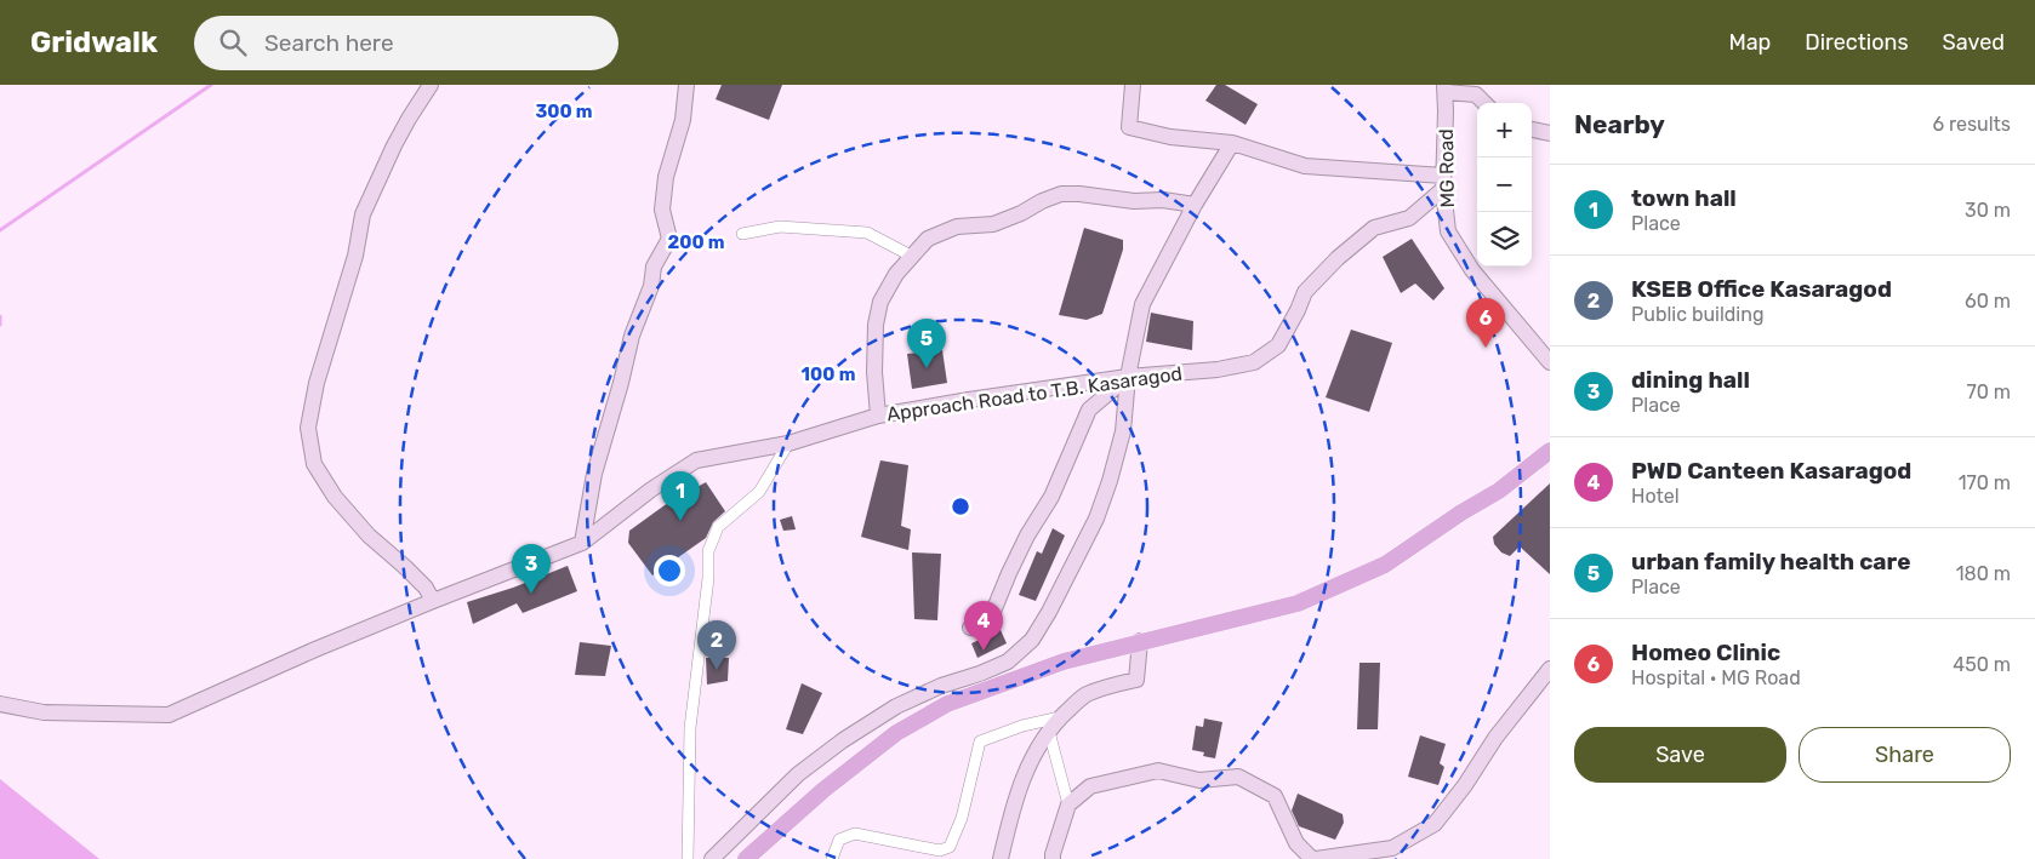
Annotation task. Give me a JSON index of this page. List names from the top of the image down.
{
  "streets": {
    "street": ["MG Road", "Approach Road to T.B. Kasaragod"]
  },
  "crossings": [
    ["MG Road", "Approach Road to T.B. Kasaragod"]
  ],
  "page": {
    "header": "Gridwalk",
    "search": "Search here",
    "nav": ["Map", "Directions", "Saved"],
    "heading": ["Nearby", "6 results"],
    "map_buttons": ["+", "−"],
    "list": [
      {
        "mark": "1",
        "name": "town hall",
        "note": "Place",
        "value": "30 m"
      },
      {
        "mark": "2",
        "name": "KSEB Office Kasaragod",
        "note": "Public building",
        "value": "60 m"
      },
      {
        "mark": "3",
        "name": "dining hall",
        "note": "Place",
        "value": "70 m"
      },
      {
        "mark": "4",
        "name": "PWD Canteen Kasaragod",
        "note": "Hotel",
        "value": "170 m"
      },
      {
        "mark": "5",
        "name": "urban family health care",
        "note": "Place",
        "value": "180 m"
      },
      {
        "mark": "6",
        "name": "Homeo Clinic",
        "note": "Hospital · MG Road",
        "value": "450 m"
      }
    ],
    "pins": [
      "6",
      "5",
      "1",
      "3",
      "4",
      "2"
    ],
    "buttons": ["Save", "Share"]
  },
  "rings": ["300 m", "200 m", "100 m"]
}
